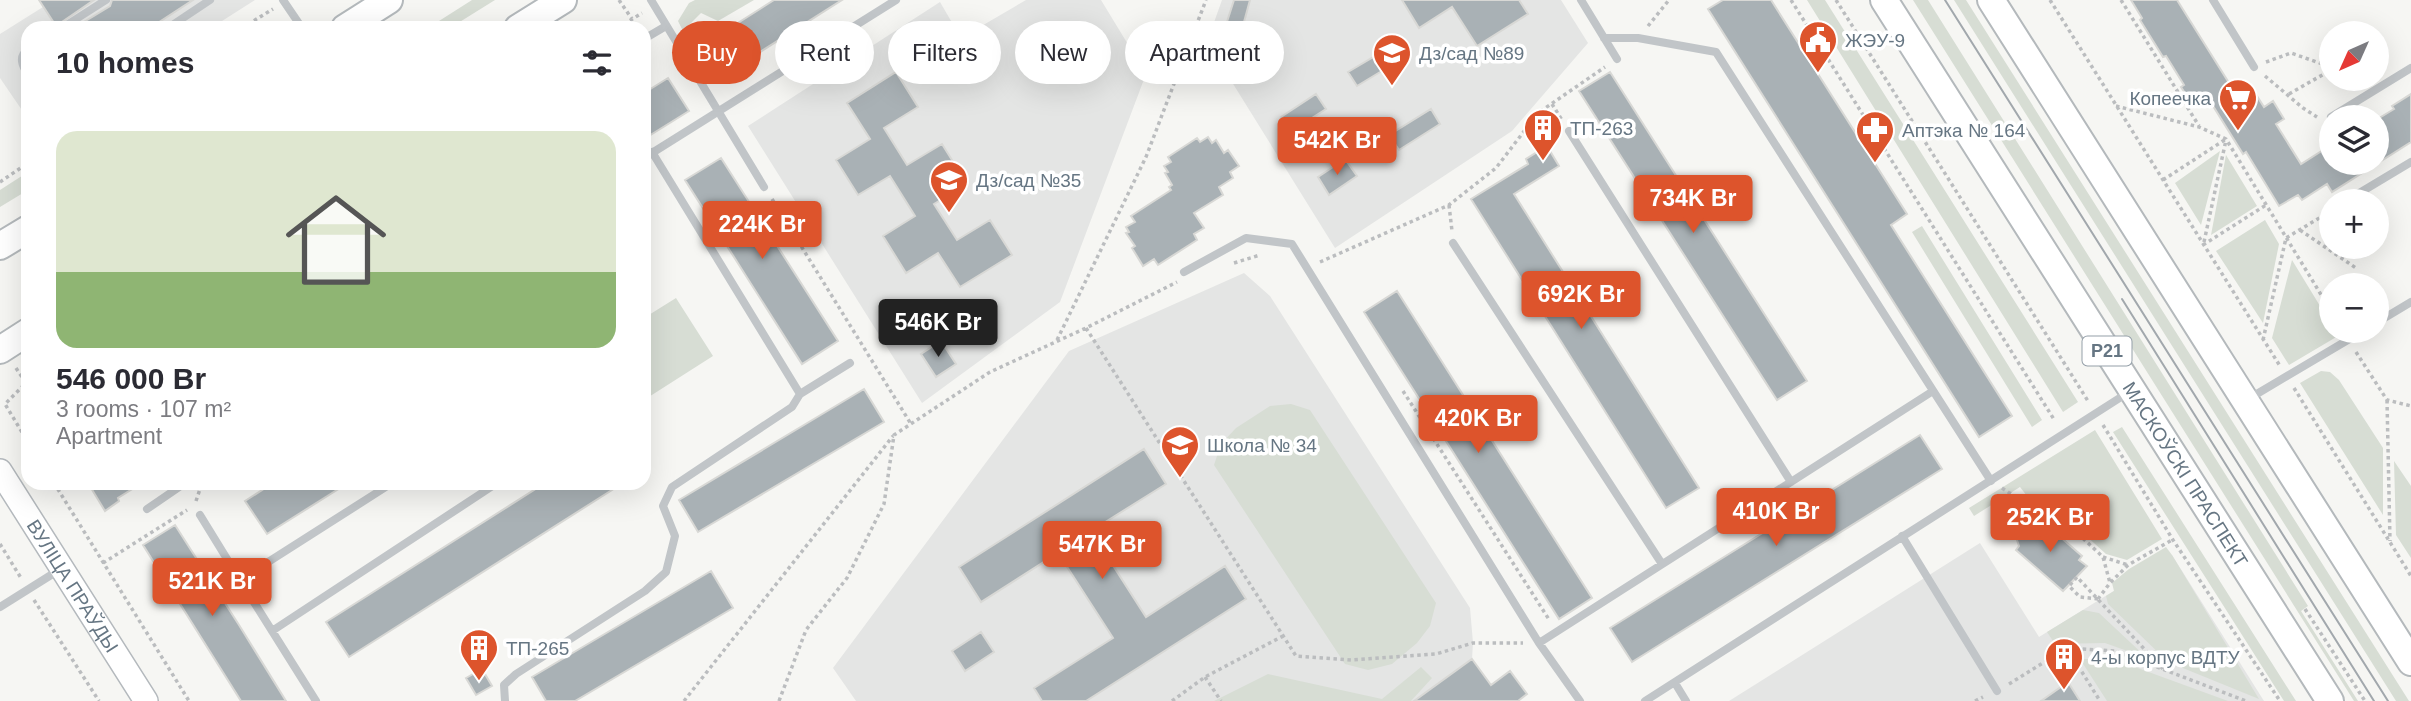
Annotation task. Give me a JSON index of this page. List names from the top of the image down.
{
  "streets": {
    "main road": ["Р21", "МАСКОЎСКІ ПРАСПЕКТ", "ВУЛІЦА ПРАЎДЫ"]
  },
  "places": {
    "public building": ["ЖЭУ-9"],
    "school or university": ["Дз/сад №89", "Дз/сад №35", "Школа № 34"],
    "supermarket": ["Копеечка"],
    "building": ["ТП-263", "ТП-265", "4-ы корпус ВДТУ"],
    "pharmacy": ["Аптэка № 164"]
  },
  "north": "bottom left",
  "page": {
    "map_buttons": ["+", "−"],
    "chip": [
      "Buy",
      "Rent",
      "Filters",
      "New",
      "Apartment"
    ],
    "heading": "10 homes",
    "list": [
      {
        "name": "546 000 Br",
        "note": "3 rooms · 107 m² · Apartment"
      }
    ],
    "price": [
      "542K Br",
      "734K Br",
      "224K Br",
      "692K Br",
      "546K Br",
      "420K Br",
      "410K Br",
      "252K Br",
      "547K Br",
      "521K Br"
    ]
  }
}
